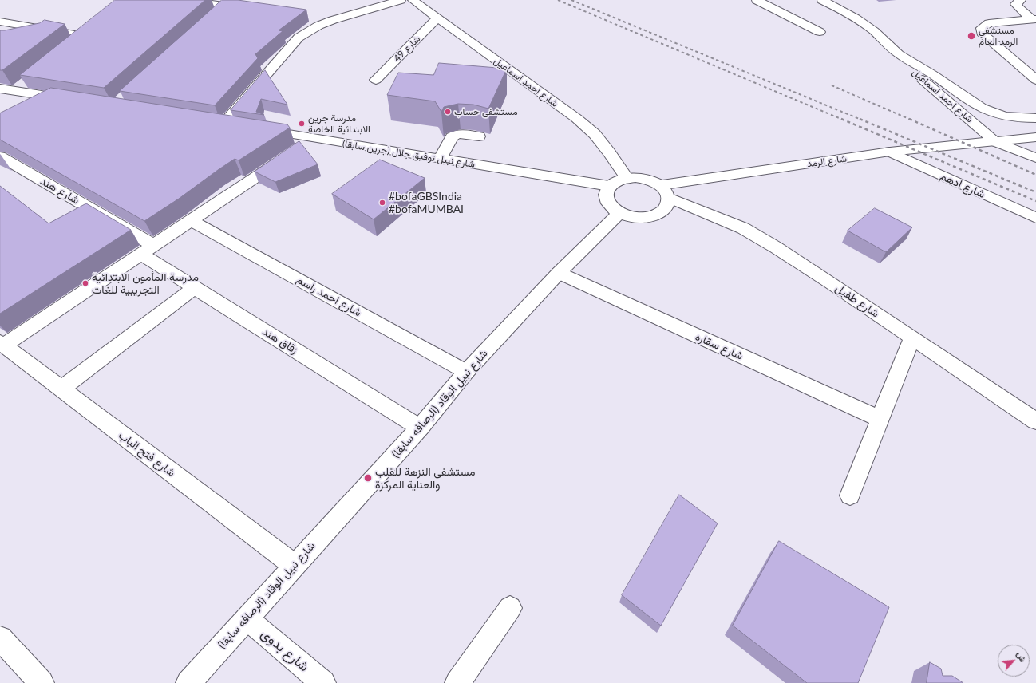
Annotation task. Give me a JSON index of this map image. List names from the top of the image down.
{
  "streets": {
    "street": [
      "شارع 49",
      "شارع احمد اسماعيل",
      "شارع نبيل توفيق جلال (جرين سابقا)",
      "شارع الرمد",
      "شارع ادهم",
      "شارع هند",
      "شارع احمد راسم",
      "شارع طفيل",
      "زقاق هند",
      "شارع سقاره",
      "شارع نبيل الوقاد (الرصافه سابقا)",
      "شارع فتح الباب",
      "شارع بدوى"
    ]
  },
  "crossings": [
    ["شارع 49", "شارع احمد اسماعيل"],
    ["شارع احمد اسماعيل", "شارع نبيل توفيق جلال (جرين سابقا)"],
    ["شارع احمد اسماعيل", "شارع الرمد"],
    ["شارع احمد اسماعيل", "شارع طفيل"],
    ["شارع احمد اسماعيل", "شارع نبيل الوقاد (الرصافه سابقا)"],
    ["شارع نبيل توفيق جلال (جرين سابقا)", "شارع الرمد"],
    ["شارع نبيل توفيق جلال (جرين سابقا)", "شارع طفيل"],
    ["شارع نبيل توفيق جلال (جرين سابقا)", "شارع نبيل الوقاد (الرصافه سابقا)"],
    ["شارع الرمد", "شارع ادهم"],
    ["شارع الرمد", "شارع طفيل"],
    ["شارع الرمد", "شارع نبيل الوقاد (الرصافه سابقا)"],
    ["شارع هند", "زقاق هند"],
    ["شارع احمد راسم", "شارع نبيل الوقاد (الرصافه سابقا)"],
    ["شارع طفيل", "شارع نبيل الوقاد (الرصافه سابقا)"],
    ["زقاق هند", "شارع نبيل الوقاد (الرصافه سابقا)"],
    ["شارع سقاره", "شارع نبيل الوقاد (الرصافه سابقا)"],
    ["شارع نبيل الوقاد (الرصافه سابقا)", "شارع فتح الباب"],
    ["شارع نبيل الوقاد (الرصافه سابقا)", "شارع بدوى"]
  ],
  "places": [
    "مستشفي الرمد العام",
    "مستشفى حساب",
    "مدرسة جرين الابتدائية الخاصة",
    "#bofaGBSIndia #bofaMUMBAI",
    "مدرسة المأمون الابتدائية التجريبية للغات",
    "مستشفى النزهة للقلب والعناية المركزة"
  ],
  "north": "top right"
}
